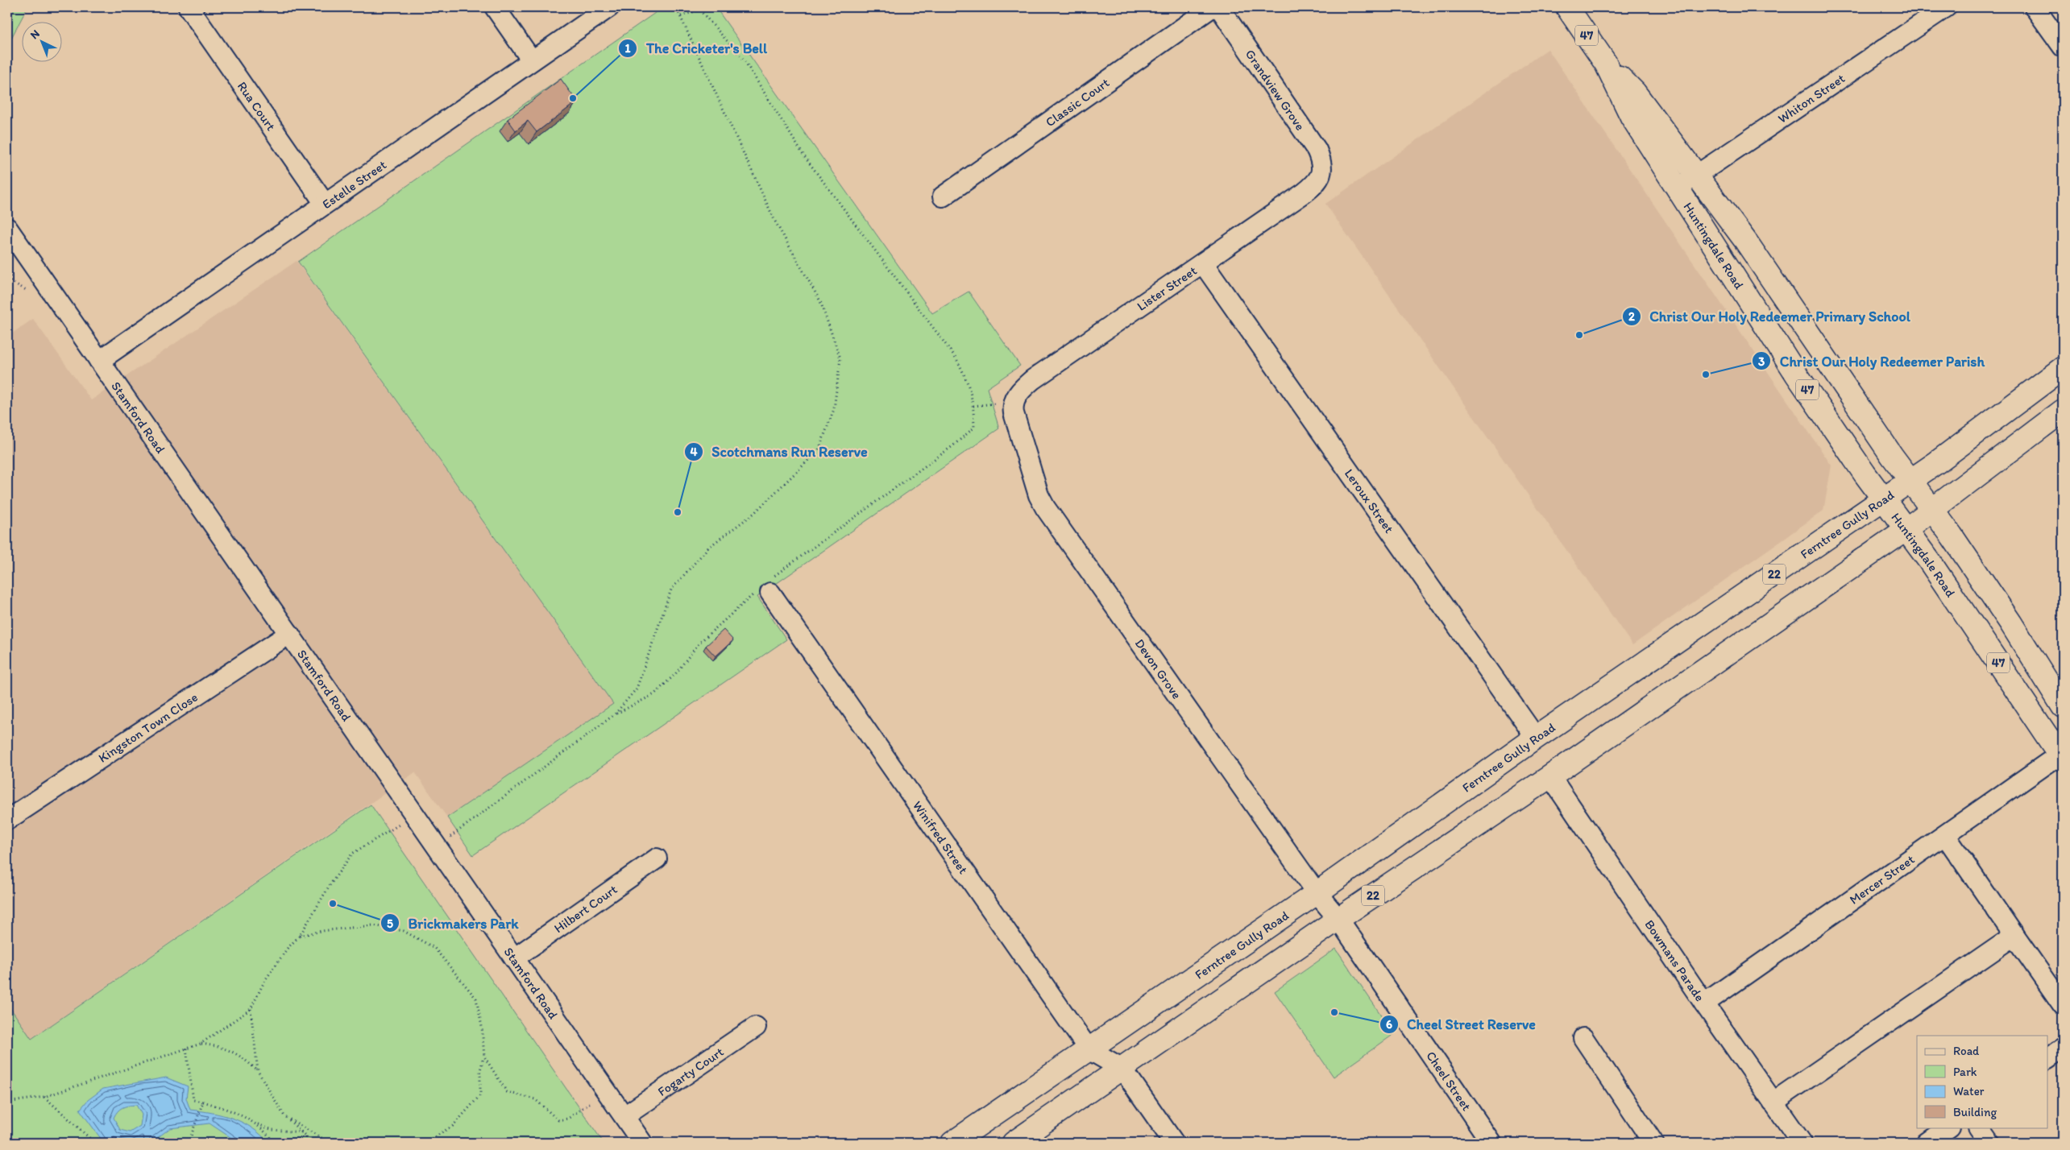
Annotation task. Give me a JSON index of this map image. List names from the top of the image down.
{
  "streets": {
    "main road": [
      "47",
      "Huntingdale Road",
      "Ferntree Gully Road",
      "22"
    ],
    "street": [
      "Grandview Grove",
      "Whiton Street",
      "Classic Court",
      "Rua Court",
      "Estelle Street",
      "Lister Street",
      "Stamford Road",
      "Leroux Street",
      "Devon Grove",
      "Kingston Town Close",
      "Winifred Street",
      "Mercer Street",
      "Hilbert Court",
      "Bowmans Parade",
      "Fogarty Court",
      "Cheel Street"
    ]
  },
  "crossings": [
    ["Grandview Grove", "Lister Street"],
    ["Whiton Street", "Huntingdale Road"],
    ["Rua Court", "Estelle Street"],
    ["Estelle Street", "Stamford Road"],
    ["Huntingdale Road", "Ferntree Gully Road"],
    ["Huntingdale Road", "22"],
    ["Huntingdale Road", "Mercer Street"],
    ["Lister Street", "Leroux Street"],
    ["Lister Street", "Devon Grove"],
    ["Stamford Road", "Kingston Town Close"],
    ["Stamford Road", "Hilbert Court"],
    ["Stamford Road", "Fogarty Court"],
    ["Leroux Street", "Ferntree Gully Road"],
    ["Ferntree Gully Road", "Devon Grove"],
    ["Ferntree Gully Road", "Winifred Street"],
    ["22", "Devon Grove"],
    ["22", "Winifred Street"],
    ["22", "Bowmans Parade"],
    ["22", "Cheel Street"],
    ["Devon Grove", "Cheel Street"],
    ["Mercer Street", "Bowmans Parade"]
  ],
  "places": [
    "The Cricketer's Bell",
    "Christ Our Holy Redeemer Primary School",
    "Christ Our Holy Redeemer Parish",
    "Scotchmans Run Reserve",
    "Brickmakers Park",
    "Cheel Street Reserve"
  ],
  "legend": [
    "Road",
    "Park",
    "Water",
    "Building"
  ],
  "north": "top left"
}
